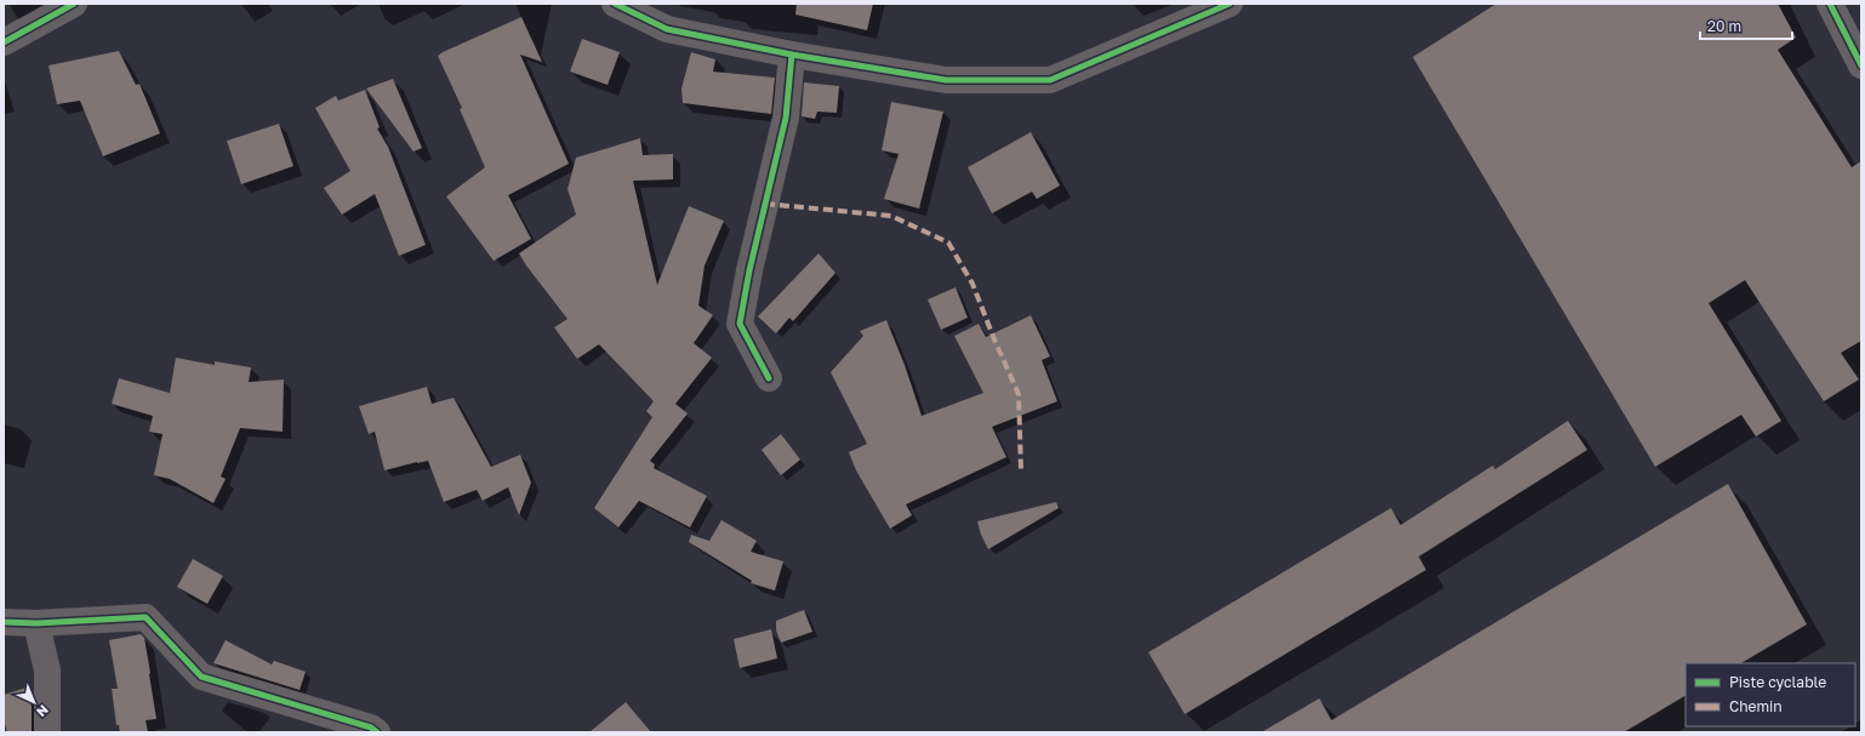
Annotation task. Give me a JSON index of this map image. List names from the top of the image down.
{
  "legend": ["Piste cyclable", "Chemin"],
  "scale_bar": "20 m",
  "north": "bottom right"
}
